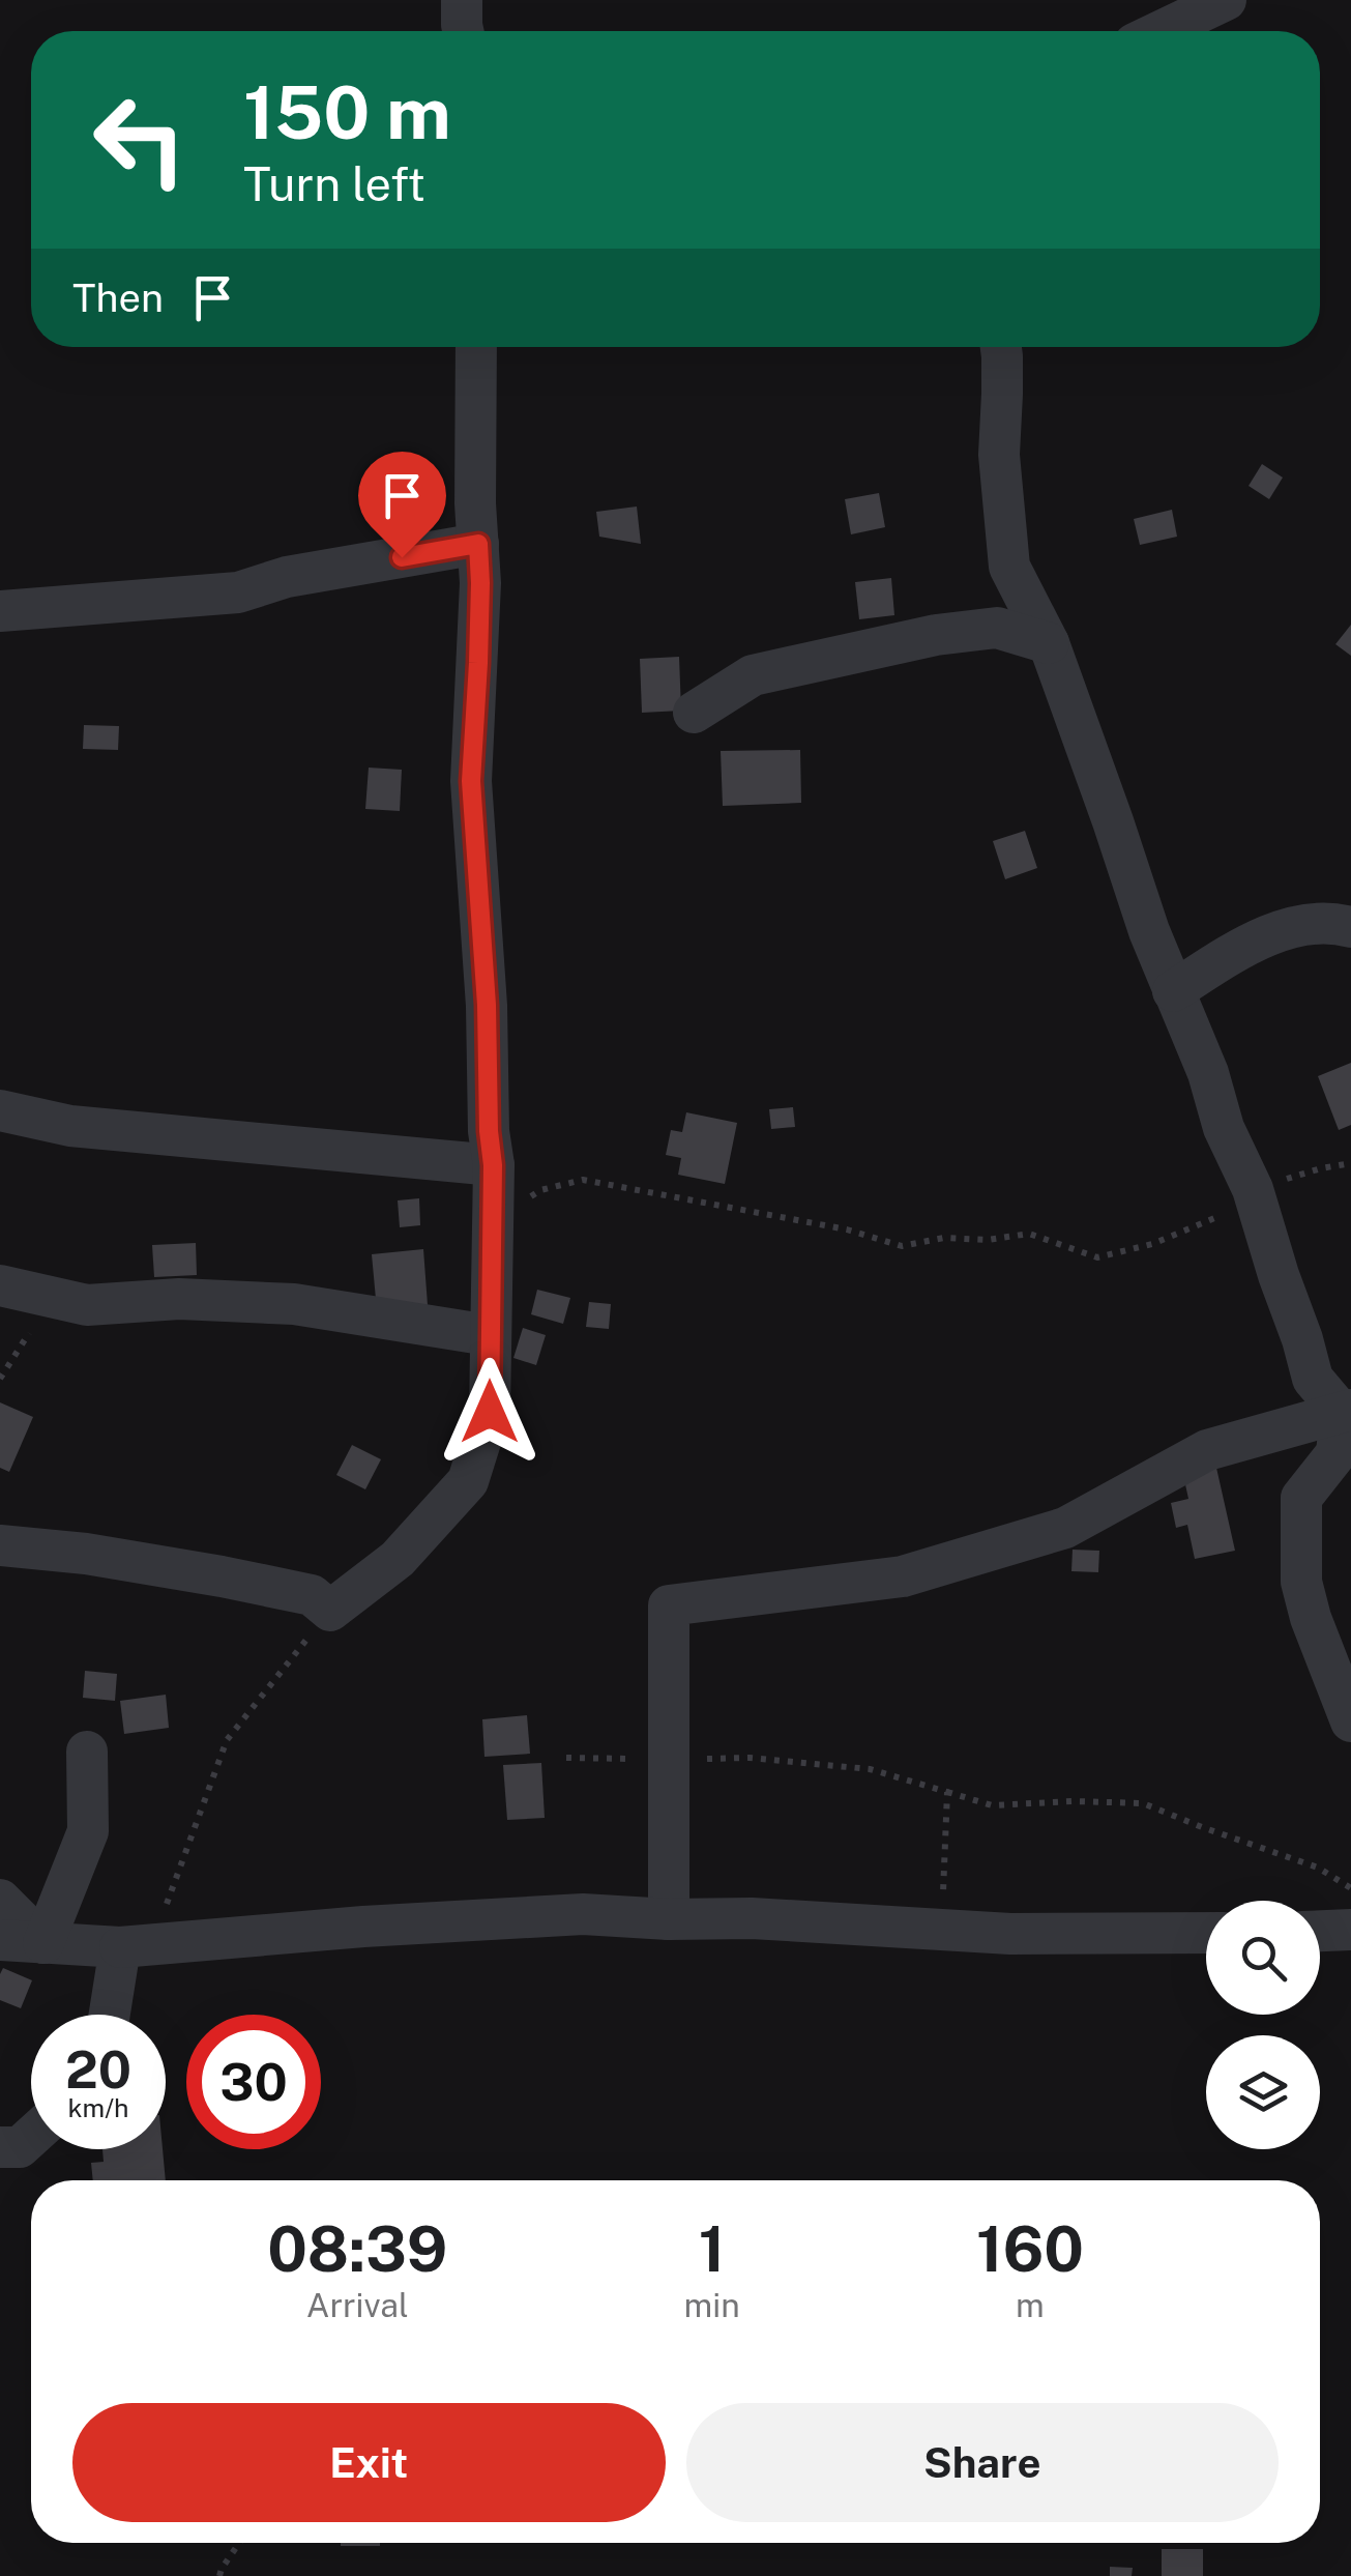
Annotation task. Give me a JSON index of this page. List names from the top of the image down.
{
  "page": {
    "turn": ["150 m", "Turn left"],
    "then": "Then",
    "speed": "20 km/h",
    "limit": "30",
    "eta": [
      "08:39",
      "Arrival",
      "1",
      "min",
      "160",
      "m"
    ],
    "buttons": ["Exit", "Share"]
  }
}
